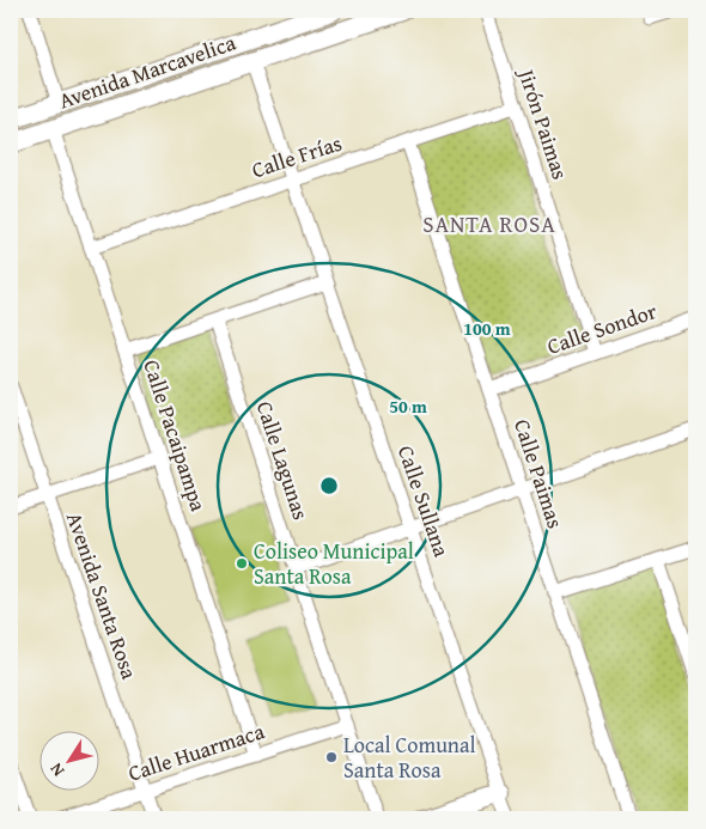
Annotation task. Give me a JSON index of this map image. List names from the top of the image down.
{
  "streets": {
    "street": [
      "Avenida Marcavelica",
      "Jirón Paimas",
      "Calle Frías",
      "Calle Sondor",
      "Calle Pacaipampa",
      "Calle Lagunas",
      "Calle Paimas",
      "Calle Sullana",
      "Avenida Santa Rosa",
      "Calle Huarmaca"
    ]
  },
  "crossings": [
    ["Avenida Marcavelica", "Calle Pacaipampa"],
    ["Avenida Marcavelica", "Calle Sullana"],
    ["Jirón Paimas", "Calle Frías"],
    ["Jirón Paimas", "Calle Sondor"],
    ["Calle Frías", "Calle Pacaipampa"],
    ["Calle Frías", "Calle Paimas"],
    ["Calle Frías", "Calle Sullana"],
    ["Calle Sondor", "Calle Paimas"],
    ["Calle Pacaipampa", "Calle Huarmaca"],
    ["Calle Lagunas", "Calle Huarmaca"],
    ["Avenida Santa Rosa", "Calle Huarmaca"]
  ],
  "districts": ["SANTA ROSA"],
  "places": ["Coliseo Municipal Santa Rosa", "Local Comunal Santa Rosa"],
  "north": "bottom left",
  "rings": ["100 m", "50 m"]
}
